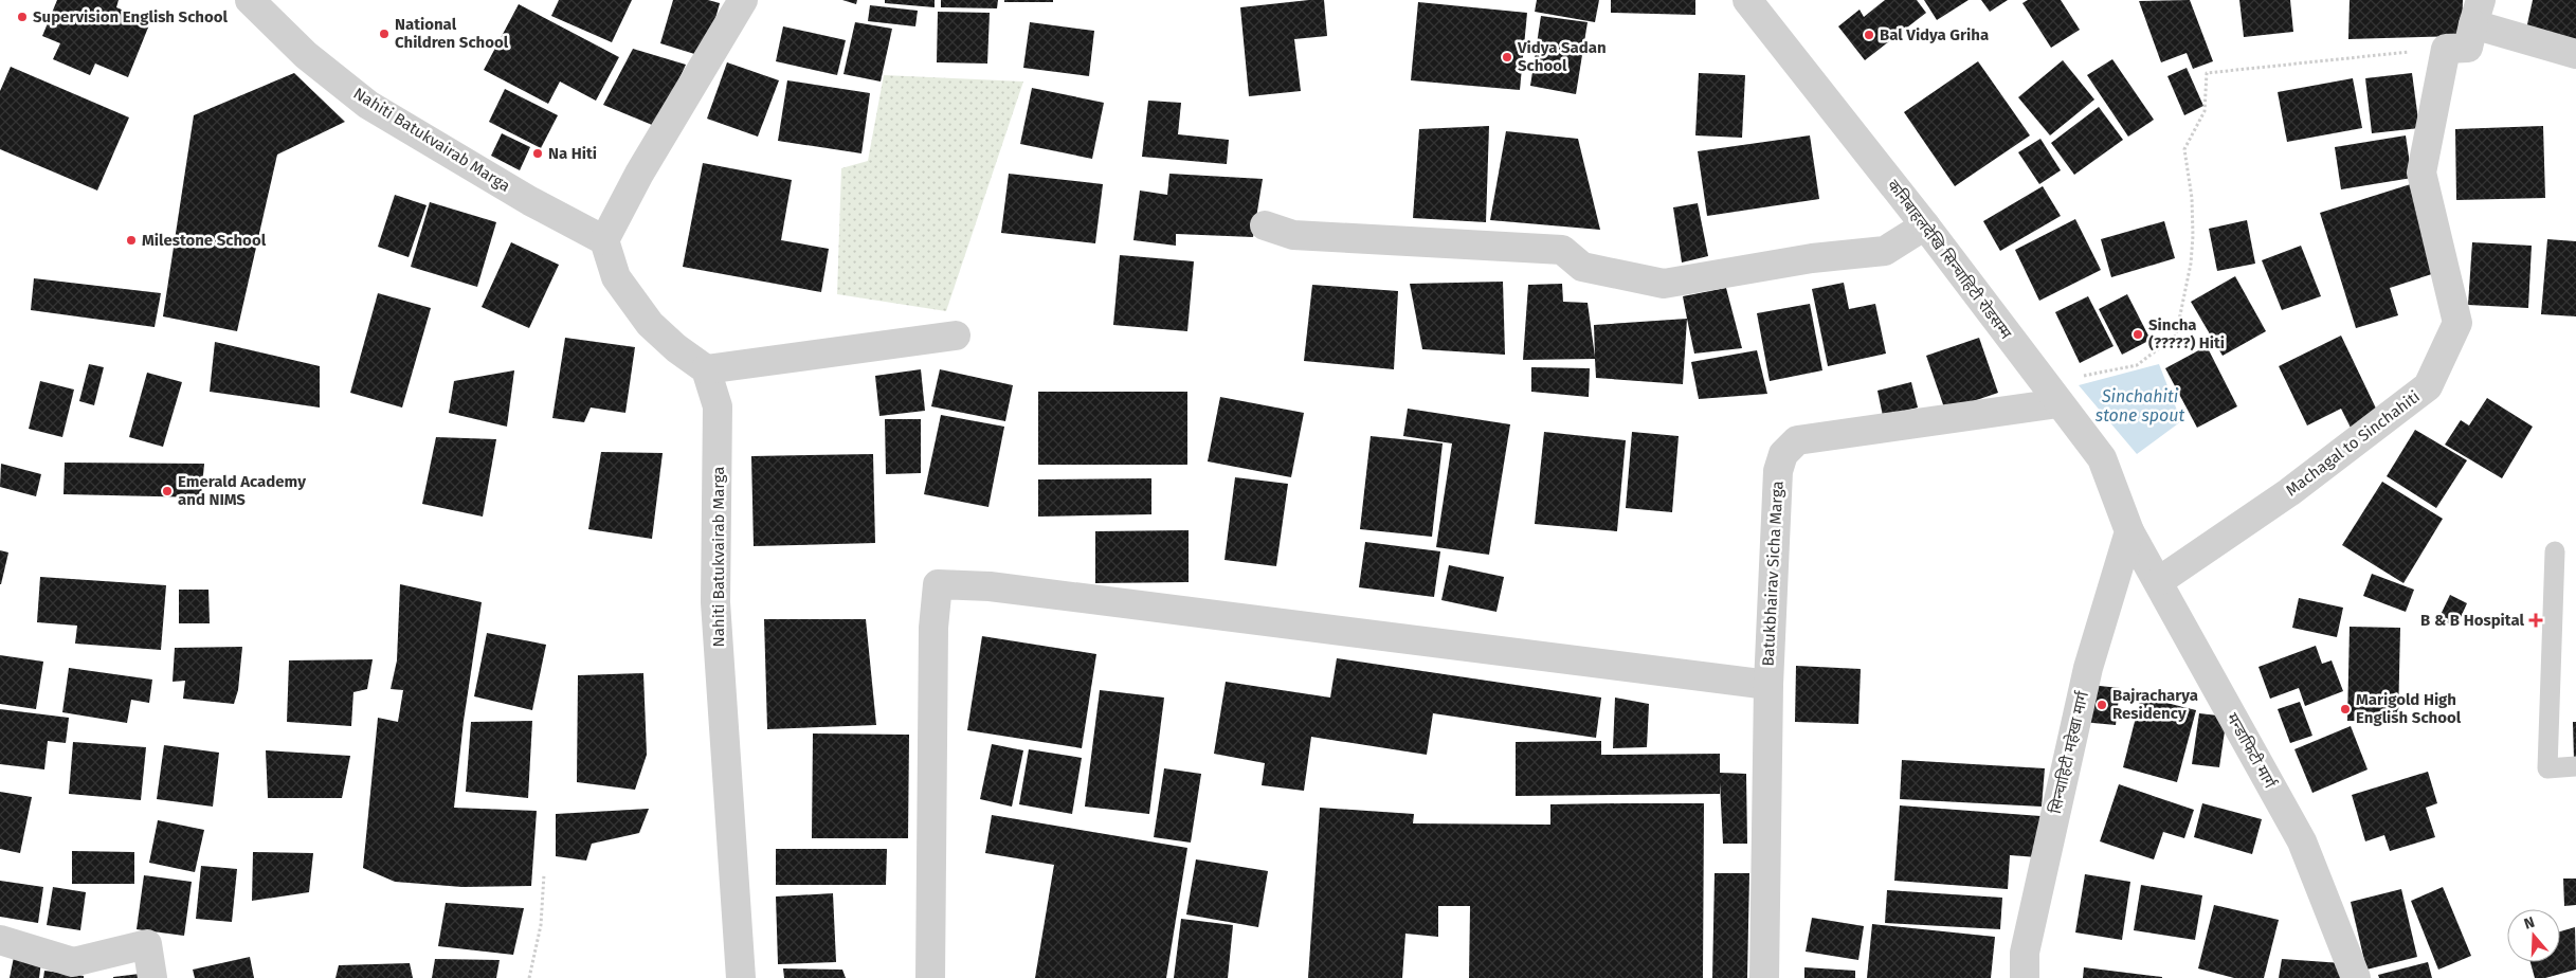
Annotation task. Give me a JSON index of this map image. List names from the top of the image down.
{
  "streets": {
    "street": [
      "Nahiti Batukvairab Marga",
      "कनिबाहलदेखि सिन्चाहिटी रोडसम्म",
      "Machagal to Sinchahiti",
      "Batukbhairav Sicha Marga",
      "मन्डाफिटी मार्ग",
      "सिन्चाहिटी महेखा मार्ग"
    ]
  },
  "crossings": [
    ["कनिबाहलदेखि सिन्चाहिटी रोडसम्म", "Batukbhairav Sicha Marga"],
    ["कनिबाहलदेखि सिन्चाहिटी रोडसम्म", "मन्डाफिटी मार्ग"],
    ["कनिबाहलदेखि सिन्चाहिटी रोडसम्म", "सिन्चाहिटी महेखा मार्ग"],
    ["Machagal to Sinchahiti", "मन्डाफिटी मार्ग"],
    ["मन्डाफिटी मार्ग", "सिन्चाहिटी महेखा मार्ग"]
  ],
  "water": ["Sinchahiti stone spout"],
  "places": {
    "other": [
      "Supervision English School",
      "National Children School",
      "Bal Vidya Griha",
      "Vidya Sadan School",
      "Na Hiti",
      "Milestone School",
      "Sincha (?????) Hiti",
      "Emerald Academy and NIMS",
      "Bajracharya Residency",
      "Marigold High English School"
    ],
    "health": ["B & B Hospital"]
  },
  "north": "top"
}
